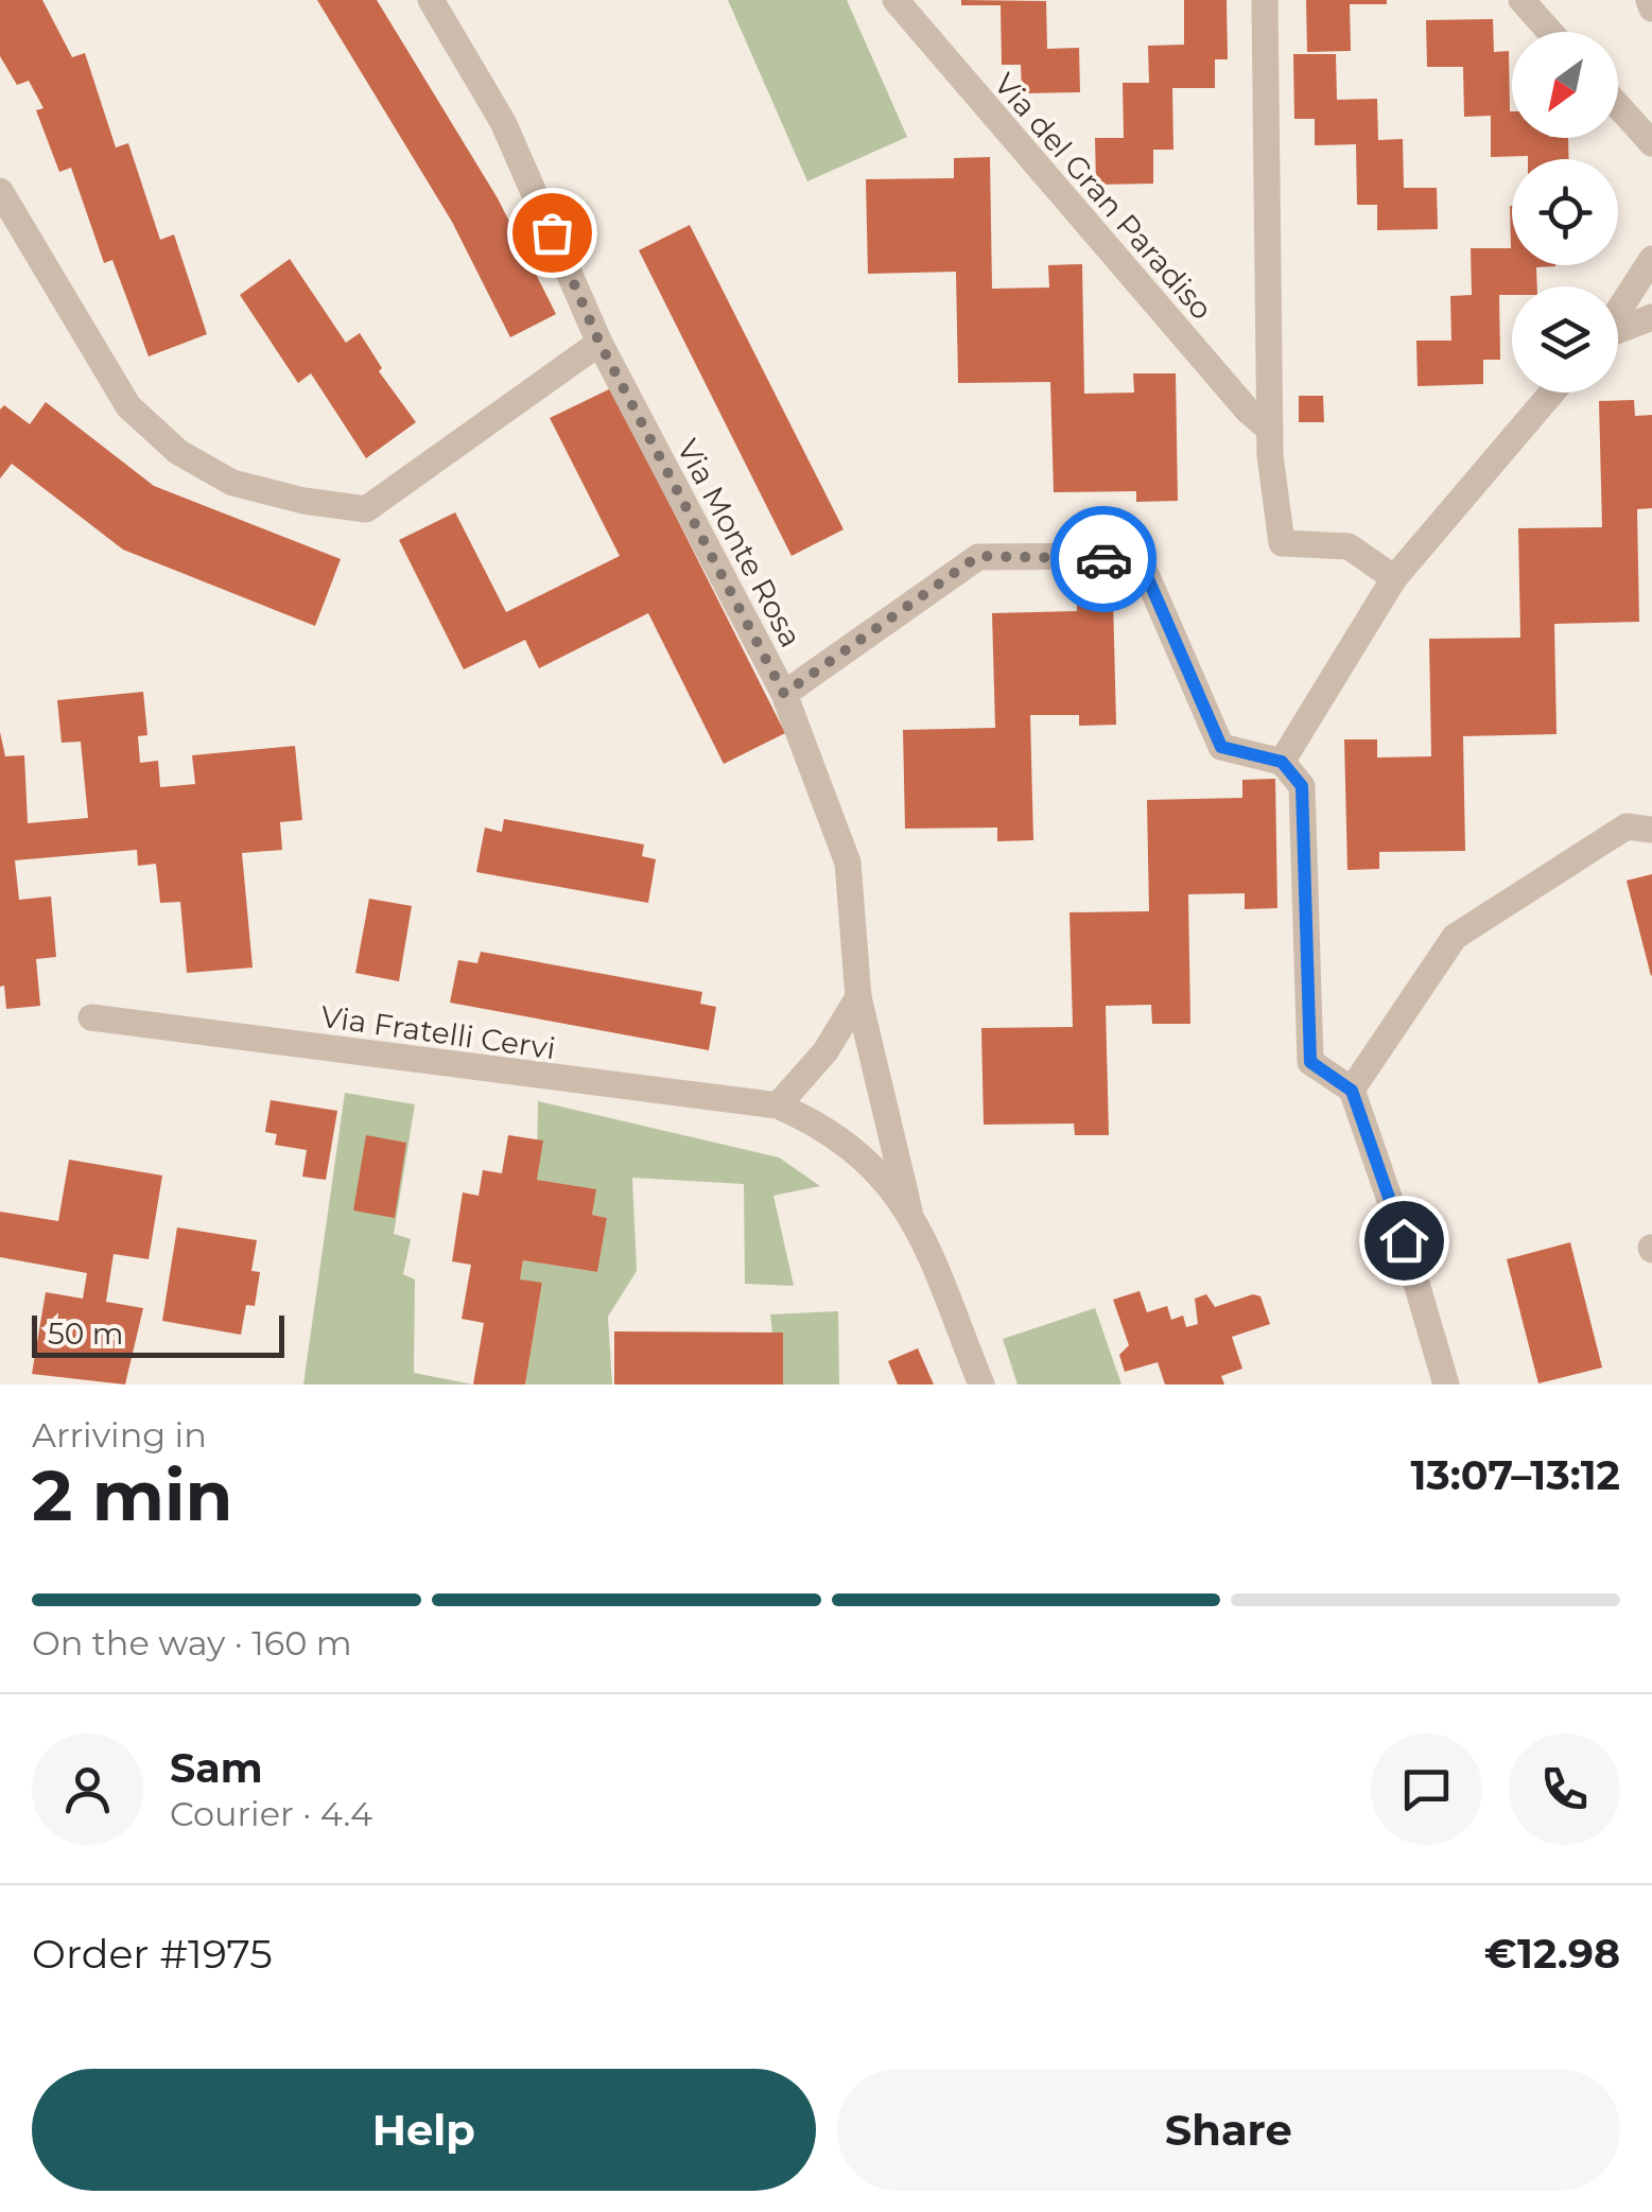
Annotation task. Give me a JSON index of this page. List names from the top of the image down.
{
  "streets": {
    "street": ["Via del Gran Paradiso", "Via Monte Rosa", "Via Fratelli Cervi"]
  },
  "crossings": [
    ["Via Monte Rosa", "Via Fratelli Cervi"]
  ],
  "scale_bar": "50 m",
  "north": "bottom left",
  "page": {
    "scale": "50 m",
    "heading": ["2 min", "Arriving in", "13:07–13:12"],
    "panel": [
      "Sam",
      "Courier · 4.4",
      "Order #1975",
      "€12.98"
    ],
    "bar": "On the way · 160 m",
    "buttons": ["Help", "Share"]
  }
}
